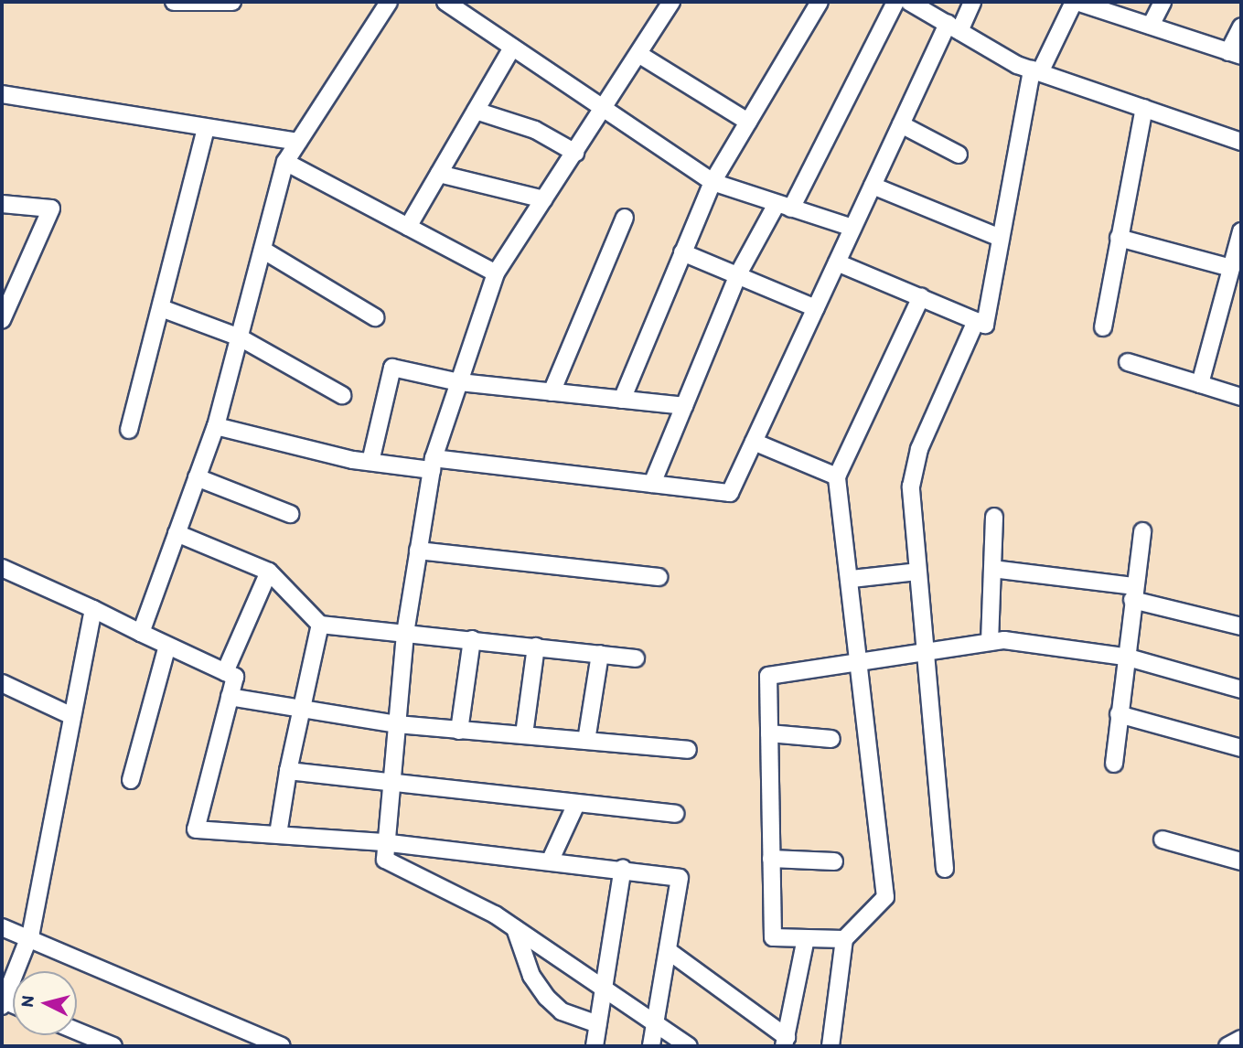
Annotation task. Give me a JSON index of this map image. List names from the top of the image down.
{
  "north": "left"
}
